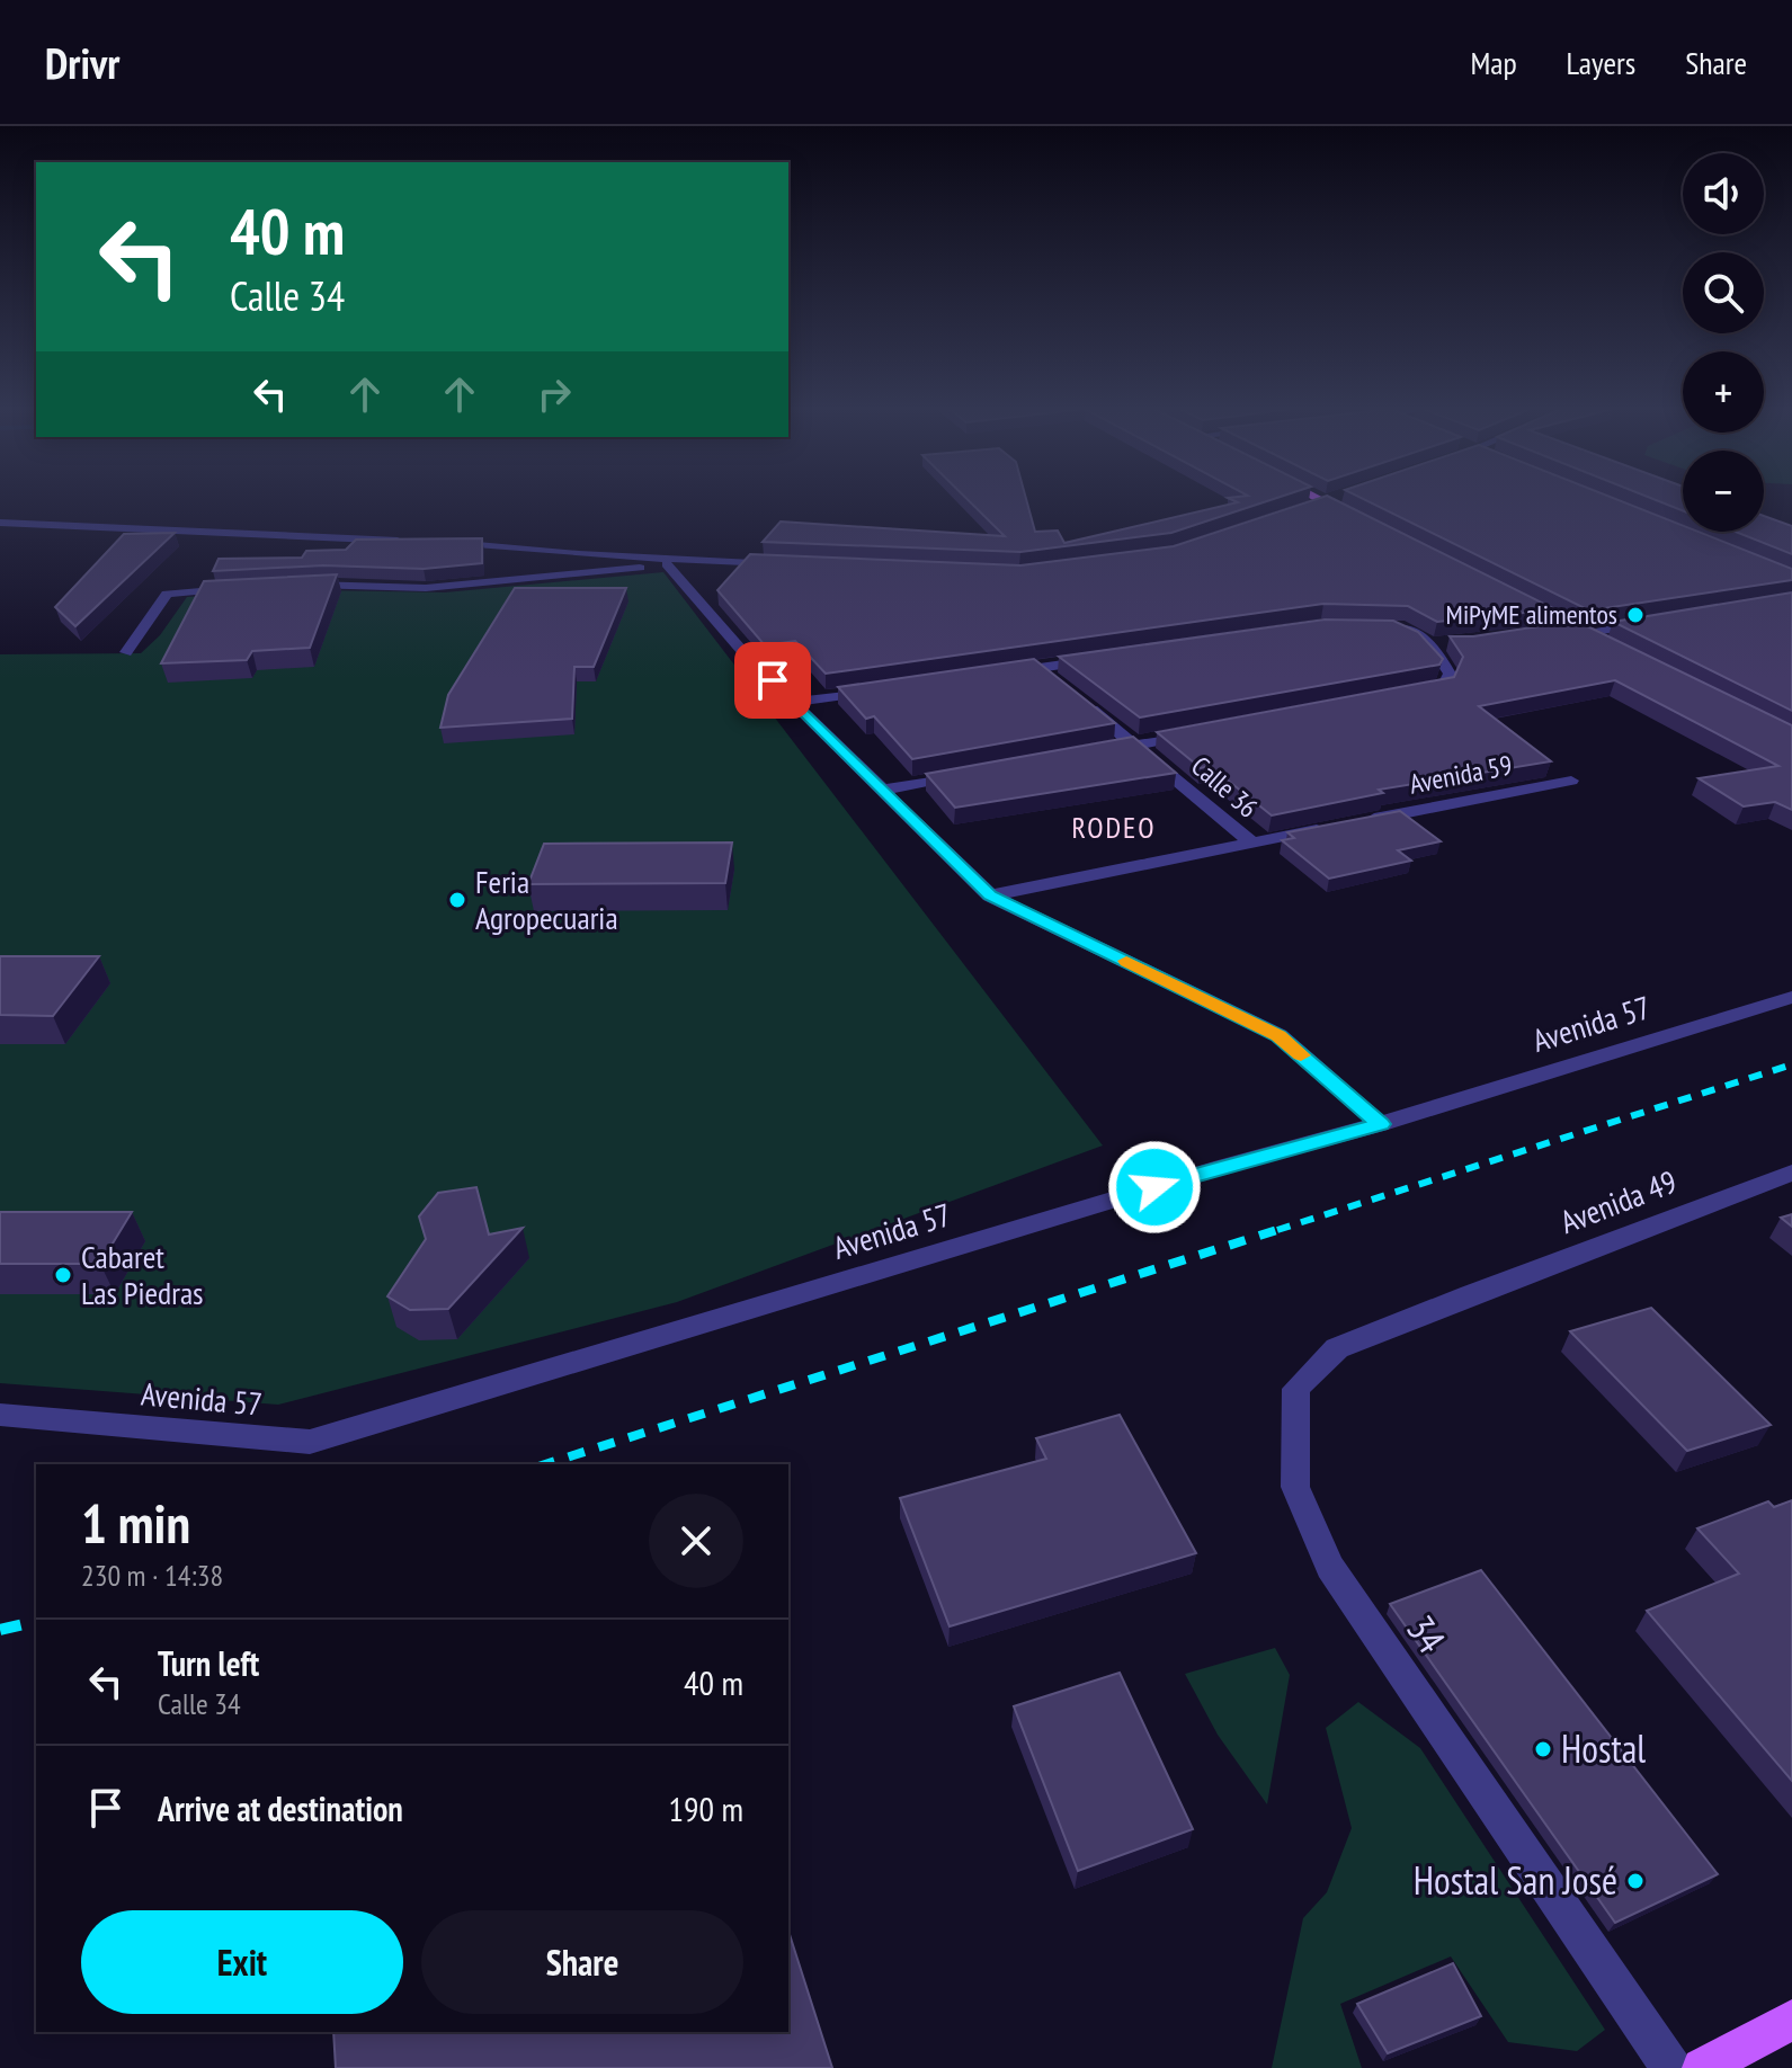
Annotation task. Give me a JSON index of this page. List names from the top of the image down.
{
  "streets": {
    "street": [
      "Avenida 59",
      "Calle 36",
      "Avenida 57",
      "Avenida 49",
      "34"
    ]
  },
  "crossings": [
    ["Avenida 59", "Calle 36"],
    ["Avenida 49", "34"]
  ],
  "districts": ["RODEO"],
  "places": [
    "MiPyME alimentos",
    "Feria Agropecuaria",
    "Cabaret Las Piedras",
    "Hostal",
    "Hostal San José"
  ],
  "page": {
    "header": "Drivr",
    "nav": ["Map", "Layers", "Share"],
    "map_buttons": ["+", "−"],
    "turn": ["40 m", "Calle 34"],
    "heading": ["1 min", "230 m · 14:38"],
    "list": [
      {
        "name": "Turn left",
        "note": "Calle 34",
        "value": "40 m"
      },
      {
        "name": "Arrive at destination",
        "value": "190 m"
      }
    ],
    "buttons": ["Exit", "Share"]
  }
}
